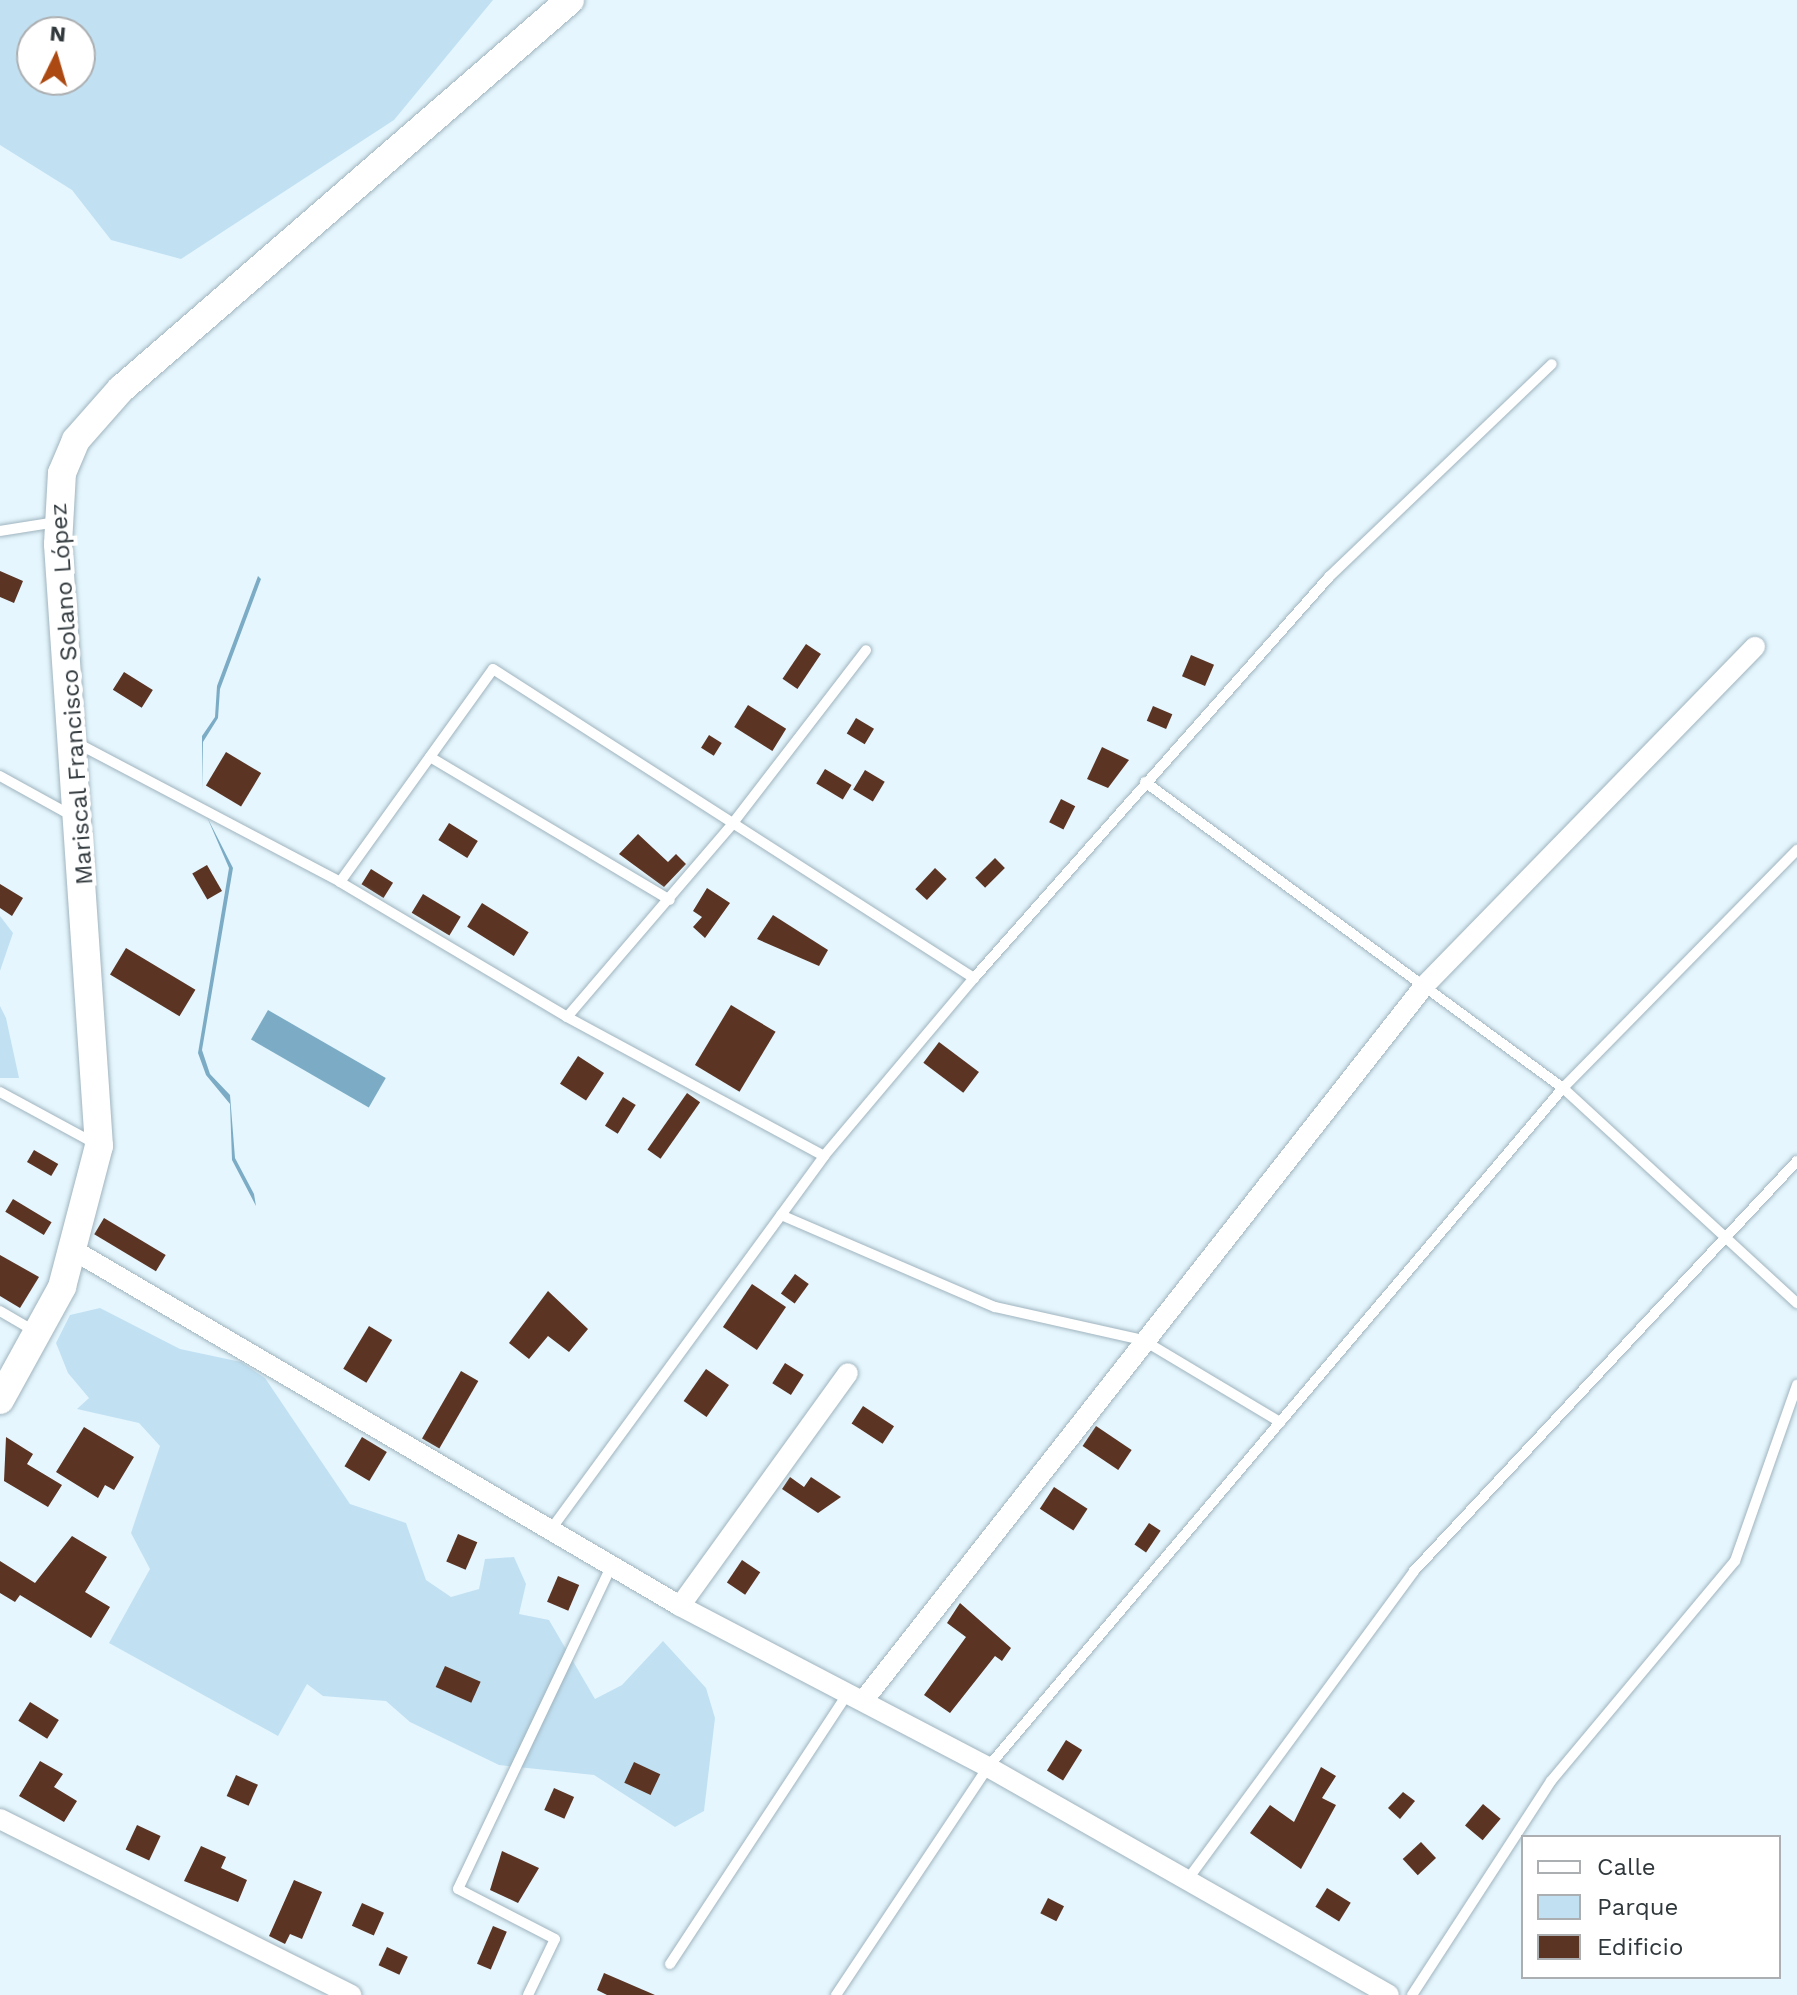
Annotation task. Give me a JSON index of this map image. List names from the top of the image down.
{
  "streets": {
    "main road": ["Mariscal Francisco Solano López"]
  },
  "legend": ["Calle", "Parque", "Edificio"],
  "north": "top"
}
